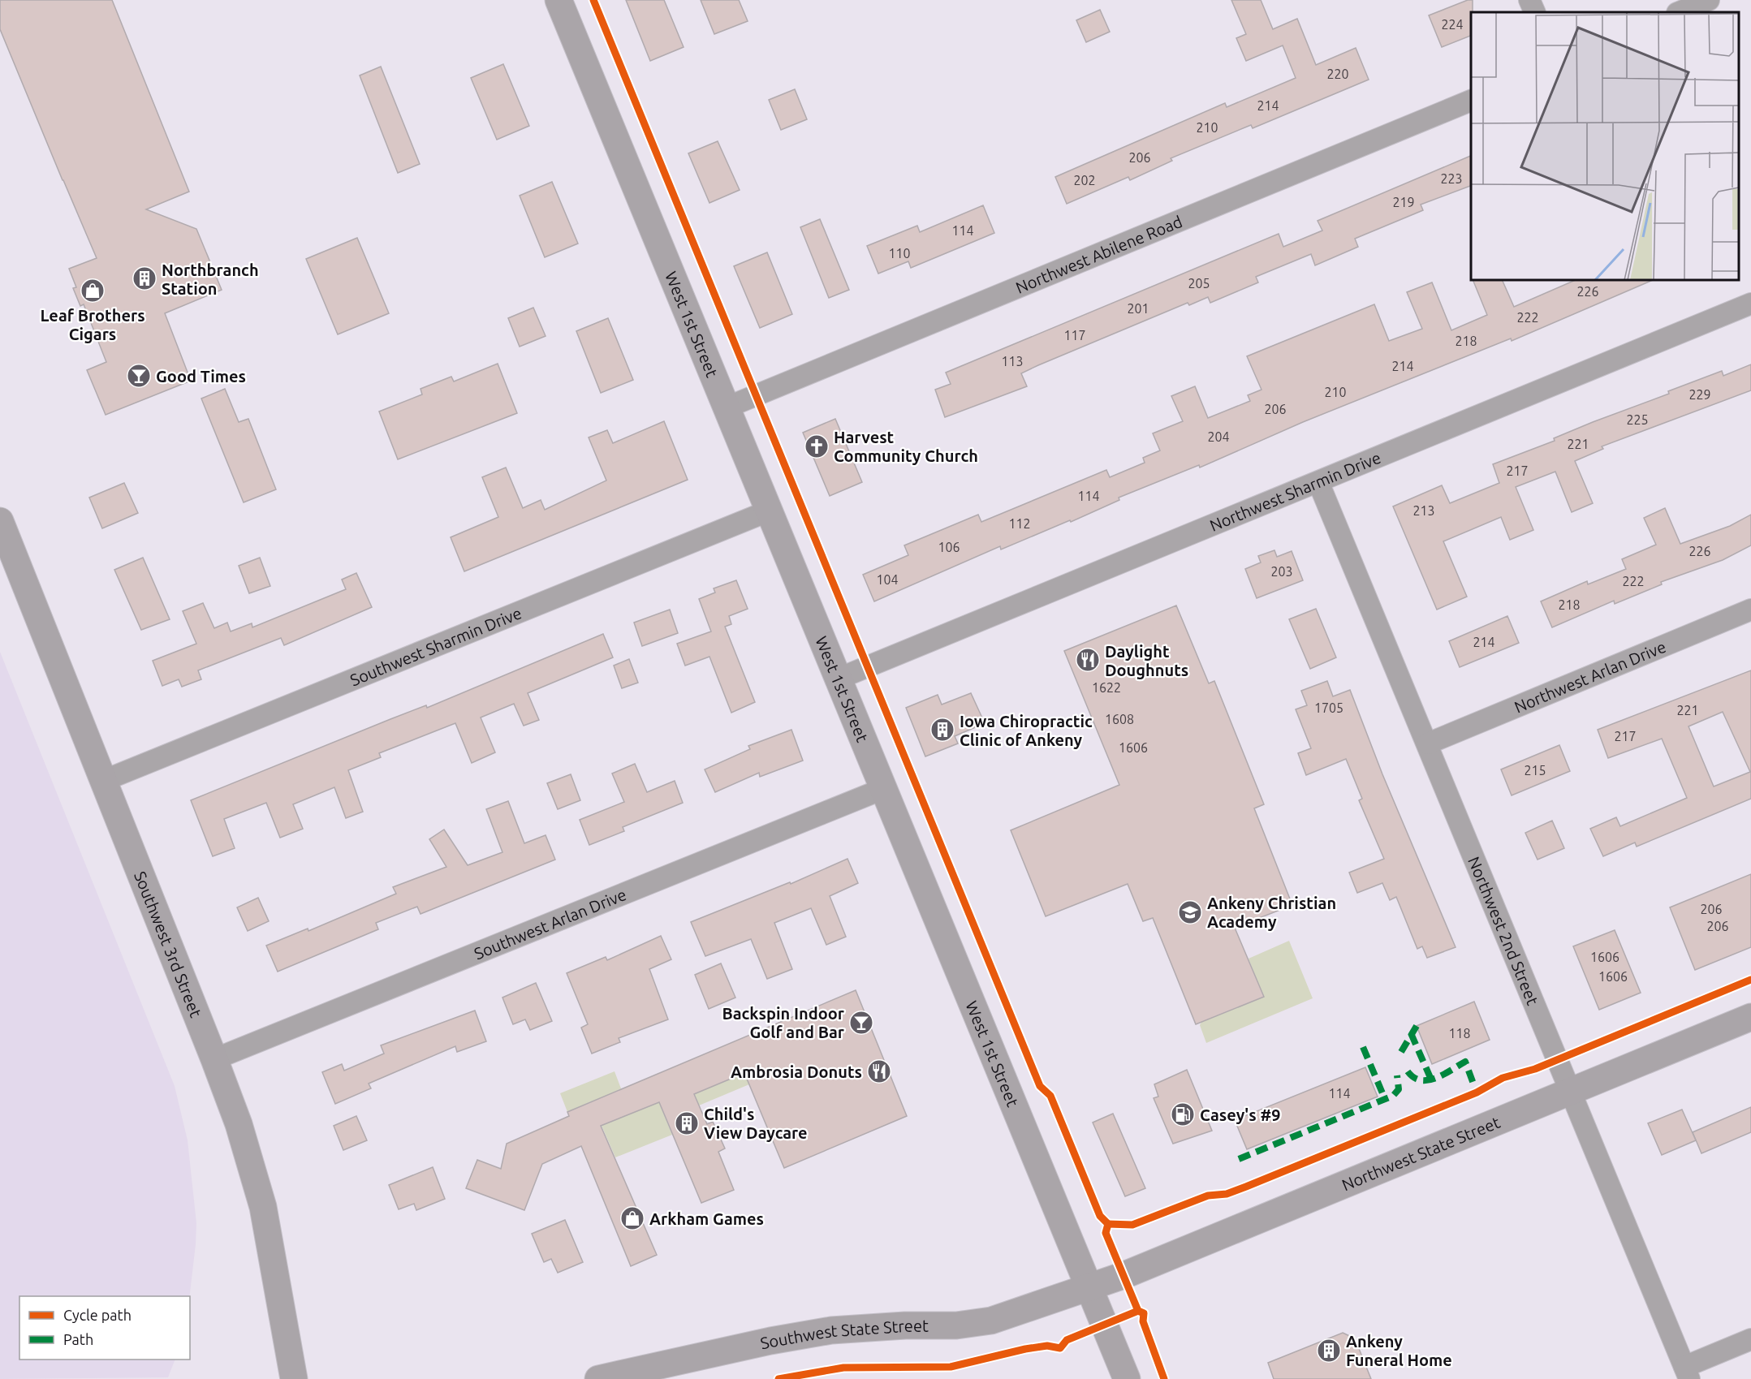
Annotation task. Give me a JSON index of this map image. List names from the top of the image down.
{
  "streets": {
    "main road": [
      "West 1st Street",
      "Southwest 3rd Street",
      "Northwest State Street",
      "Southwest State Street"
    ],
    "street": [
      "Northwest Abilene Road",
      "Northwest Sharmin Drive",
      "Southwest Sharmin Drive",
      "Northwest Arlan Drive",
      "Southwest Arlan Drive",
      "Northwest 2nd Street"
    ]
  },
  "crossings": [
    ["Northwest Abilene Road", "West 1st Street"],
    ["West 1st Street", "Northwest Sharmin Drive"],
    ["West 1st Street", "Southwest Sharmin Drive"],
    ["West 1st Street", "Southwest Arlan Drive"],
    ["West 1st Street", "Northwest State Street"],
    ["West 1st Street", "Southwest State Street"],
    ["Northwest Sharmin Drive", "Northwest 2nd Street"],
    ["Southwest Sharmin Drive", "Southwest 3rd Street"],
    ["Northwest Arlan Drive", "Northwest 2nd Street"],
    ["Southwest Arlan Drive", "Southwest 3rd Street"],
    ["Northwest 2nd Street", "Northwest State Street"],
    ["Northwest State Street", "Southwest State Street"]
  ],
  "places": {
    "building": [
      "Northbranch Station",
      "Iowa Chiropractic Clinic of Ankeny",
      "Child's View Daycare",
      "Ankeny Funeral Home"
    ],
    "shop": ["Leaf Brothers Cigars", "Arkham Games"],
    "bar": ["Good Times", "Backspin Indoor Golf and Bar"],
    "church": ["Harvest Community Church"],
    "restaurant": ["Daylight Doughnuts", "Ambrosia Donuts"],
    "school or university": ["Ankeny Christian Academy"],
    "fuel station": ["Casey's #9"]
  },
  "house_numbers": [
    "224",
    "220",
    "214",
    "210",
    "206",
    "223",
    "202",
    "219",
    "114",
    "110",
    "205",
    "226",
    "201",
    "222",
    "117",
    "218",
    "113",
    "214",
    "210",
    "229",
    "206",
    "225",
    "204",
    "221",
    "217",
    "114",
    "213",
    "112",
    "106",
    "226",
    "203",
    "104",
    "222",
    "218",
    "214",
    "1622",
    "1705",
    "221",
    "1608",
    "217",
    "1606",
    "215",
    "206",
    "206",
    "1606",
    "1606",
    "118",
    "114"
  ],
  "legend": ["Cycle path", "Path"]
}
